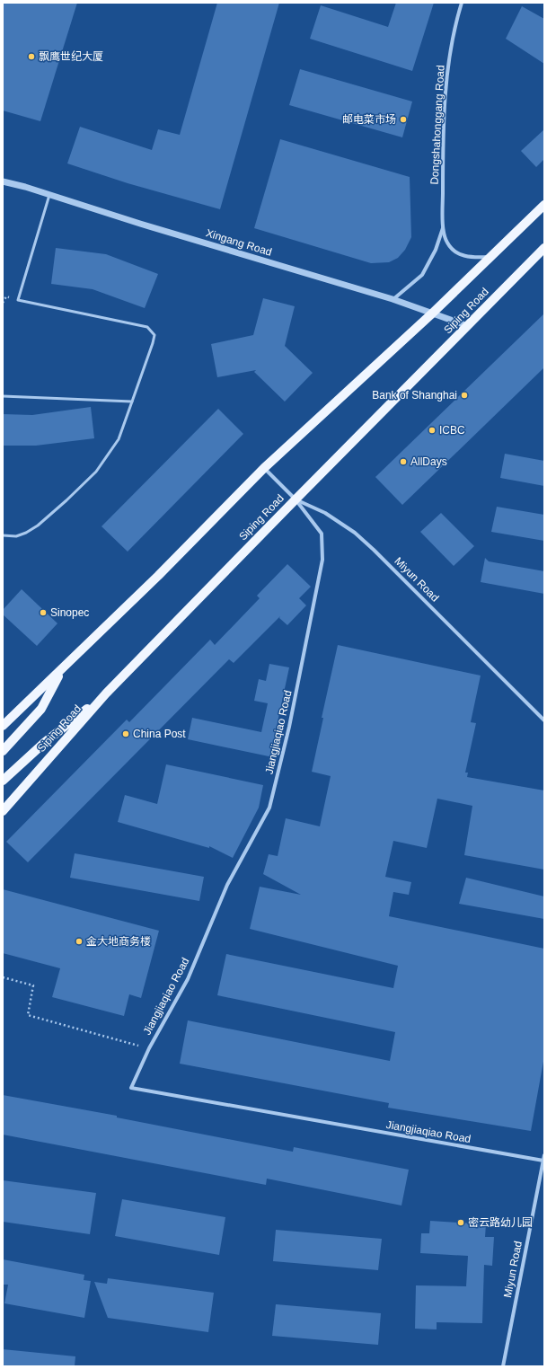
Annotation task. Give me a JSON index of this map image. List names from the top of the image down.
{
  "streets": {
    "main road": ["Siping Road"],
    "street": [
      "Dongshahonggang Road",
      "Xingang Road",
      "Miyun Road",
      "Jiangjiaqiao Road"
    ]
  },
  "crossings": [
    ["Dongshahonggang Road", "Xingang Road"],
    ["Dongshahonggang Road", "Siping Road"],
    ["Xingang Road", "Siping Road"],
    ["Siping Road", "Miyun Road"],
    ["Siping Road", "Jiangjiaqiao Road"],
    ["Miyun Road", "Jiangjiaqiao Road"]
  ],
  "places": [
    "飘鹰世纪大厦",
    "邮电菜市场",
    "Bank of Shanghai",
    "ICBC",
    "AllDays",
    "Sinopec",
    "China Post",
    "金大地商务楼",
    "密云路幼儿园"
  ]
}
